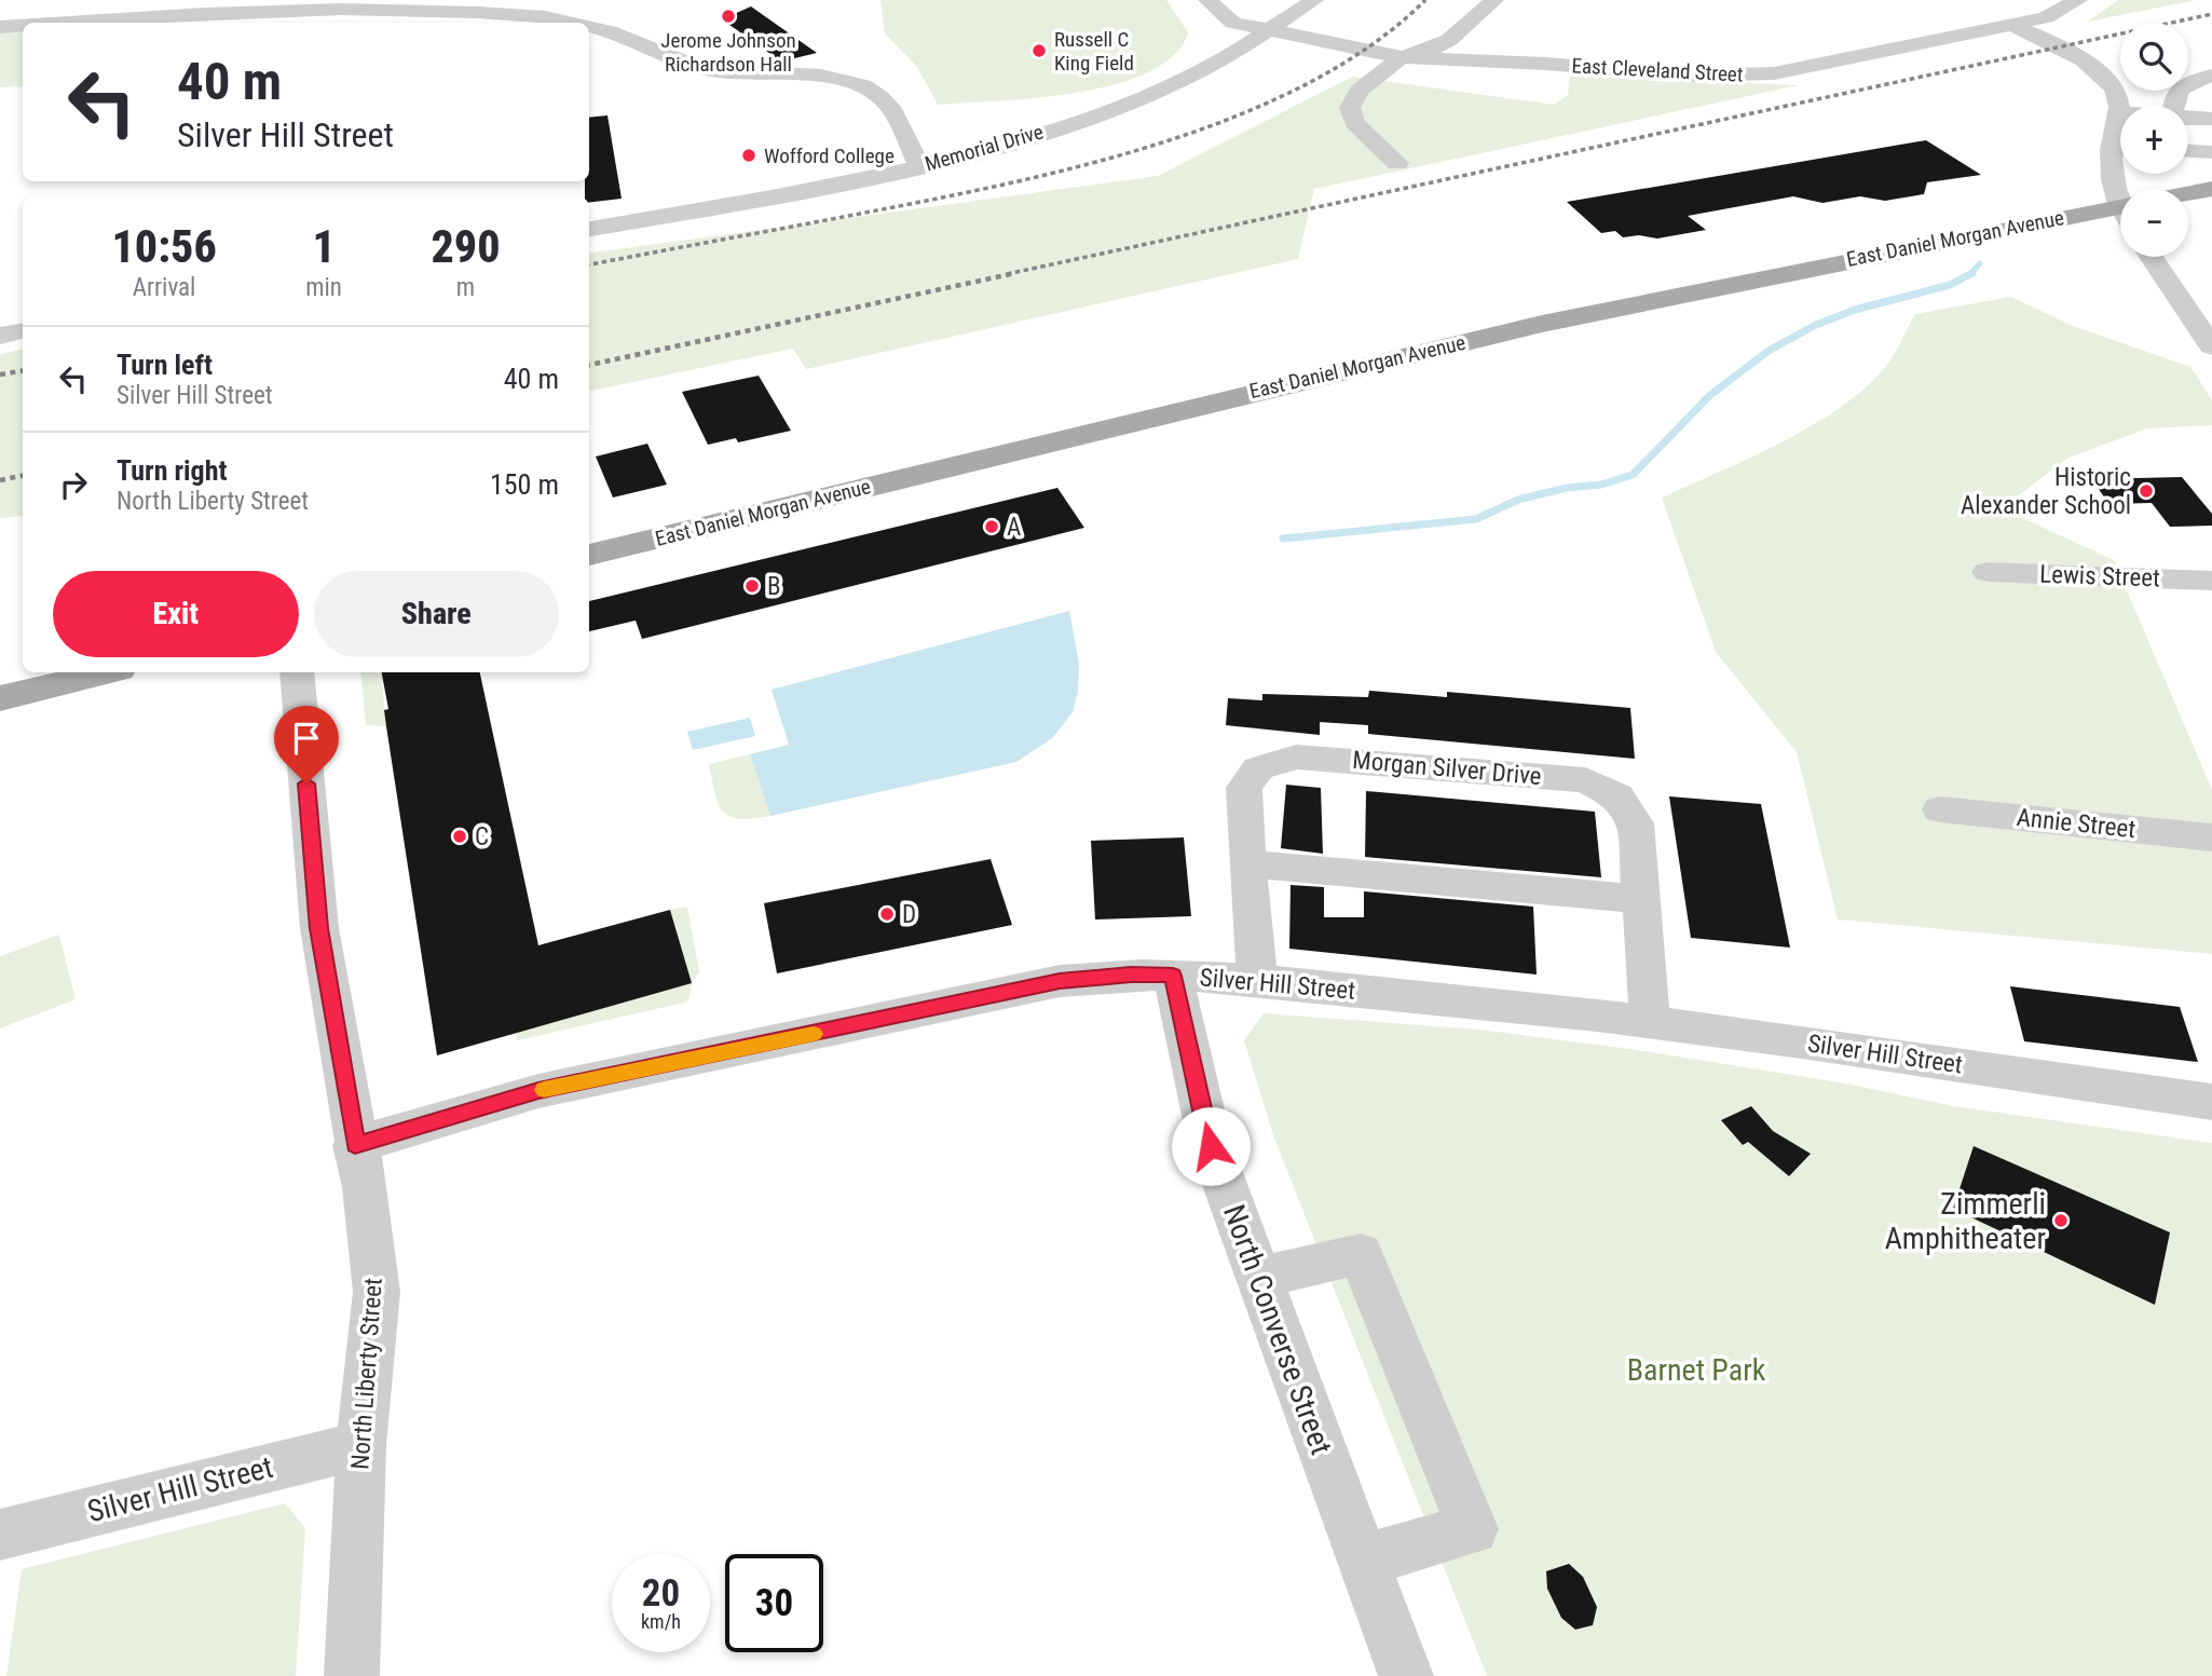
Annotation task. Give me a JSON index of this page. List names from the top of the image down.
{
  "streets": {
    "main road": ["East Daniel Morgan Avenue"],
    "street": [
      "East Cleveland Street",
      "Memorial Drive",
      "Lewis Street",
      "Morgan Silver Drive",
      "Annie Street",
      "Silver Hill Street",
      "North Converse Street",
      "North Liberty Street"
    ]
  },
  "crossings": [
    ["East Cleveland Street", "Memorial Drive"],
    ["Morgan Silver Drive", "Silver Hill Street"],
    ["Silver Hill Street", "North Converse Street"],
    ["Silver Hill Street", "North Liberty Street"]
  ],
  "parks": ["Barnet Park"],
  "places": [
    "Jerome Johnson Richardson Hall",
    "Russell C King Field",
    "Wofford College",
    "Historic Alexander School",
    "A",
    "B",
    "C",
    "D",
    "Zimmerli Amphitheater"
  ],
  "page": {
    "map_buttons": ["+", "−"],
    "turn": ["40 m", "Silver Hill Street"],
    "eta": [
      "10:56",
      "Arrival",
      "1",
      "min",
      "290",
      "m"
    ],
    "list": [
      {
        "name": "Turn left",
        "note": "Silver Hill Street",
        "value": "40 m"
      },
      {
        "name": "Turn right",
        "note": "North Liberty Street",
        "value": "150 m"
      }
    ],
    "buttons": ["Exit", "Share"],
    "speed": "20 km/h",
    "limit": "30"
  }
}
